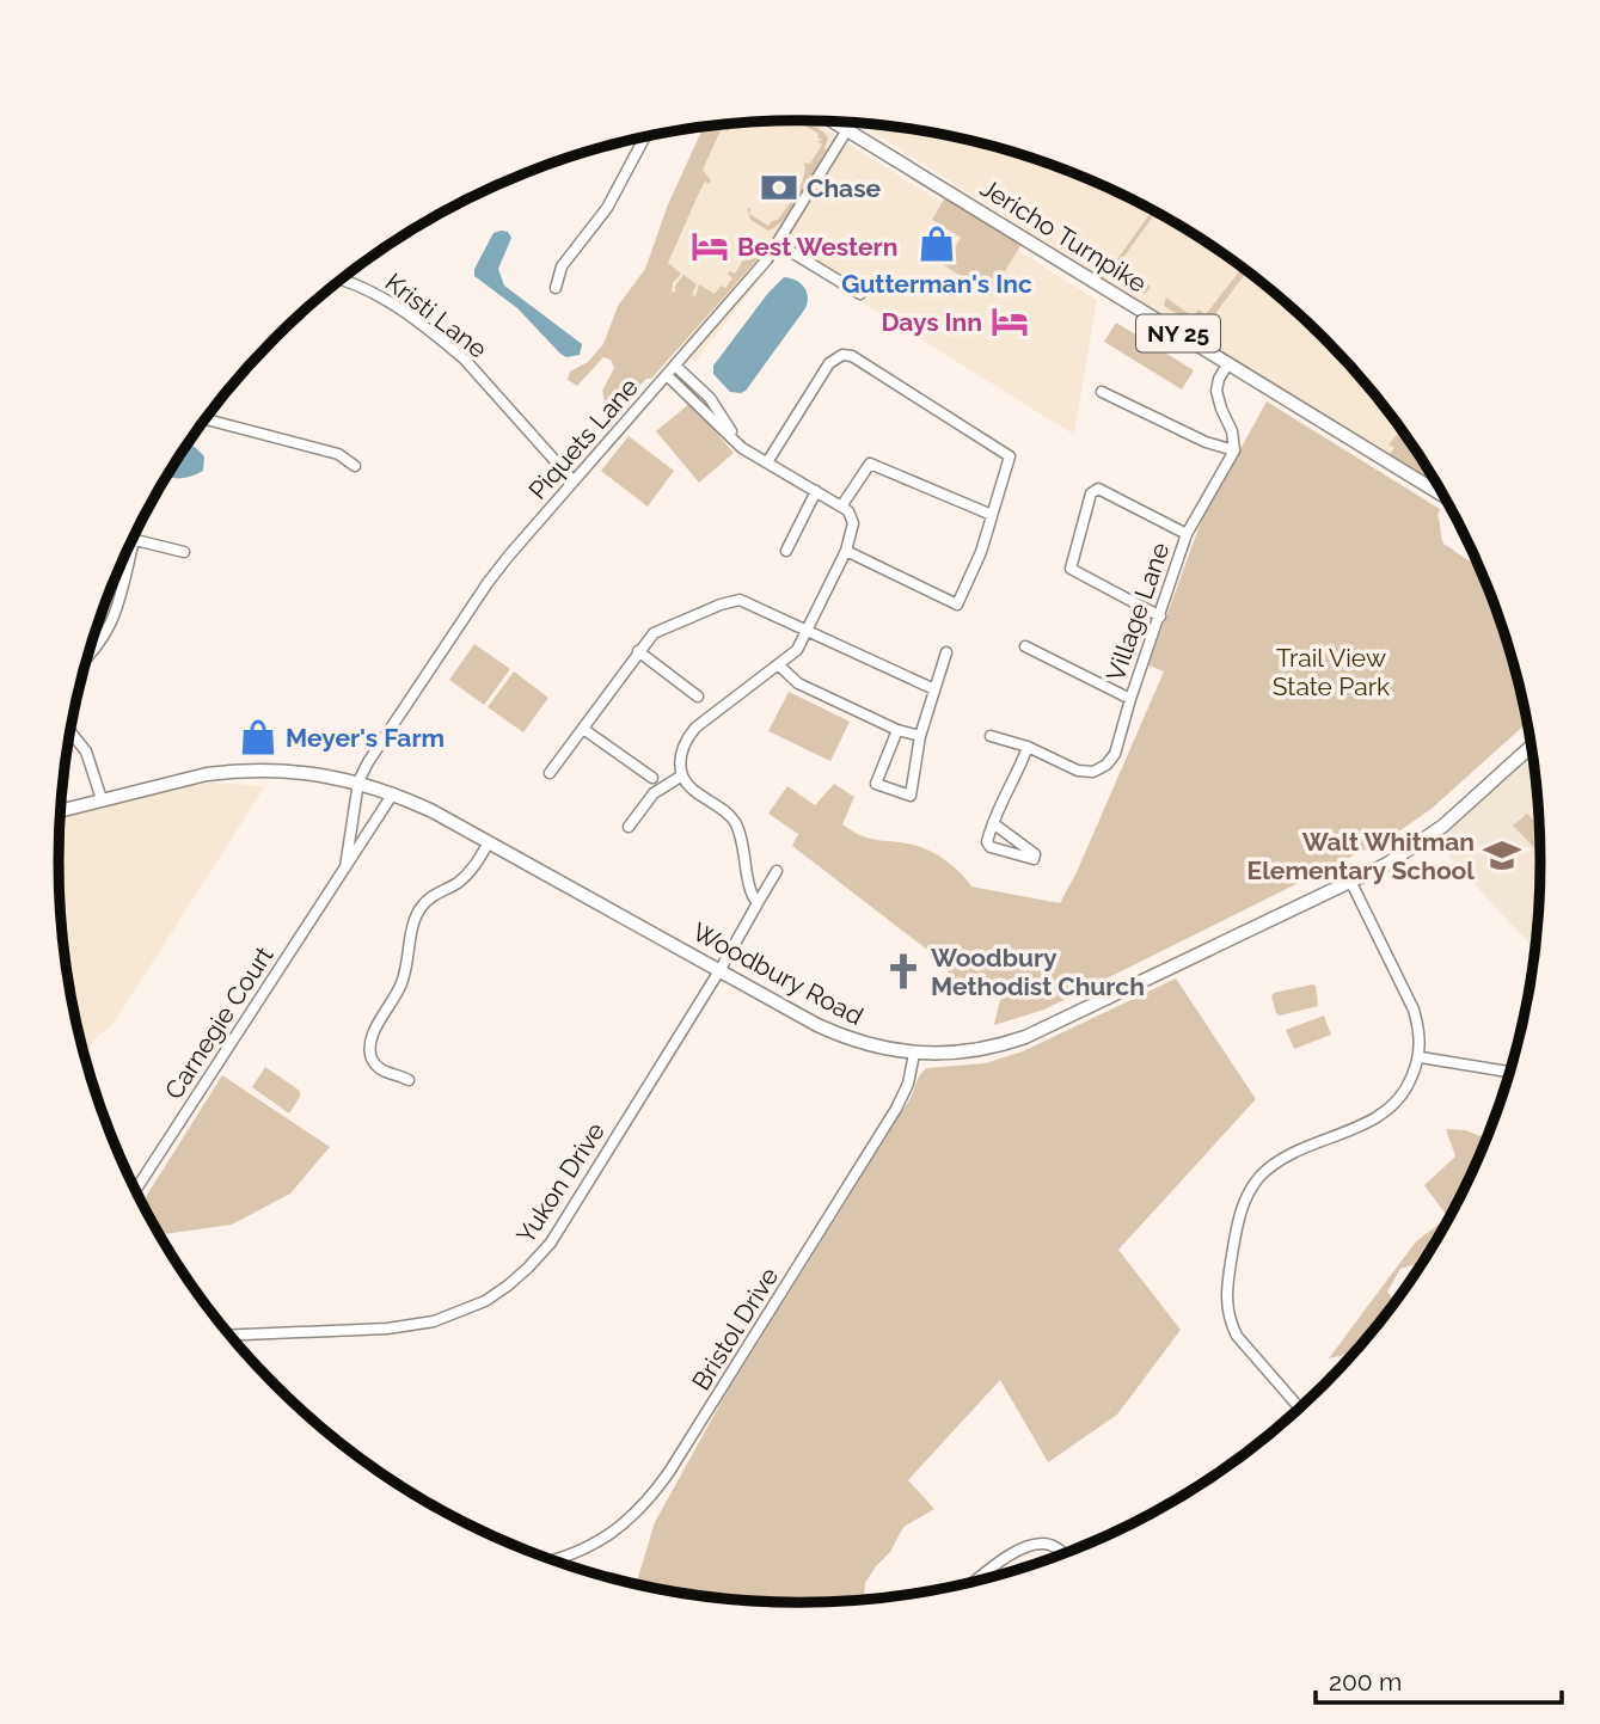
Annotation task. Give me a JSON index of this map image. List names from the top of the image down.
{
  "streets": {
    "main road": ["Jericho Turnpike", "NY 25", "Woodbury Road"],
    "street": [
      "Kristi Lane",
      "Piquets Lane",
      "Village Lane",
      "Carnegie Court",
      "Yukon Drive",
      "Bristol Drive"
    ]
  },
  "crossings": [
    ["Jericho Turnpike", "Piquets Lane"],
    ["Kristi Lane", "Piquets Lane"],
    ["Piquets Lane", "Woodbury Road"],
    ["Piquets Lane", "Carnegie Court"],
    ["Woodbury Road", "Carnegie Court"],
    ["Woodbury Road", "Yukon Drive"],
    ["Woodbury Road", "Bristol Drive"]
  ],
  "parks": ["Trail View State Park"],
  "places": {
    "bank": ["Chase"],
    "shop": ["Gutterman's Inc", "Meyer's Farm"],
    "hotel": ["Best Western", "Days Inn"],
    "school or university": ["Walt Whitman Elementary School"],
    "church": ["Woodbury Methodist Church"]
  },
  "scale_bar": "200 m"
}
